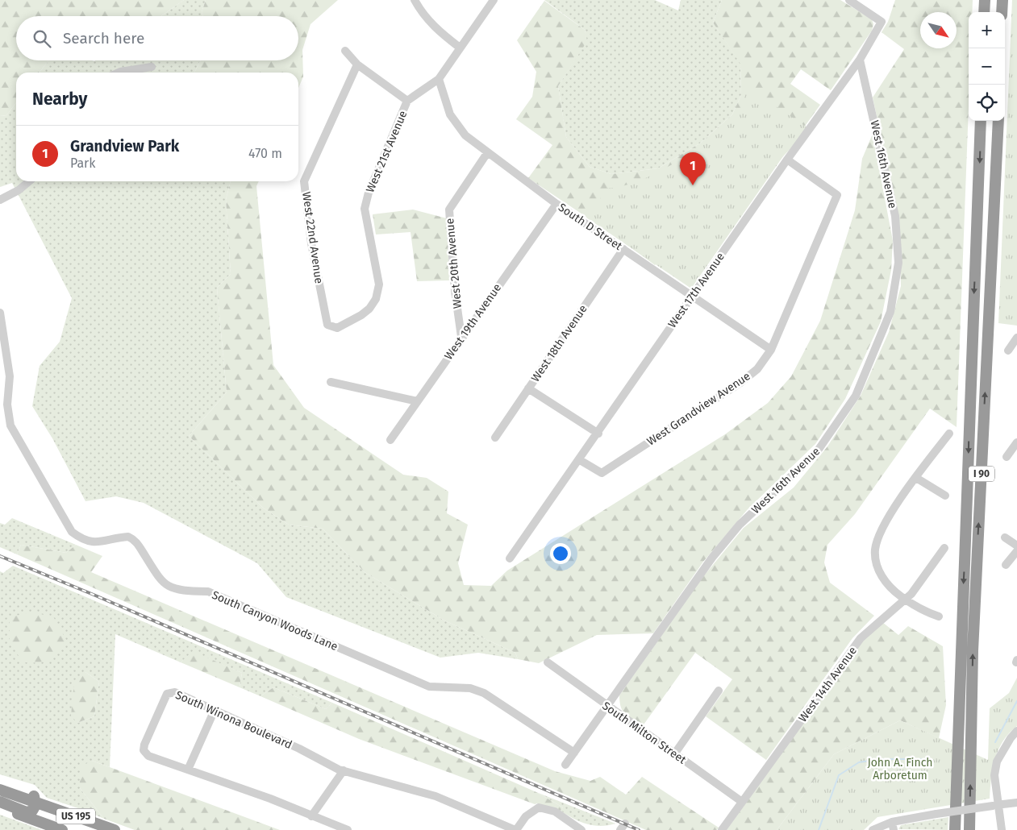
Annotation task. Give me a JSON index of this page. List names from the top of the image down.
{
  "streets": {
    "highway": ["I 90", "US 195"],
    "street": [
      "West 21st Avenue",
      "West 16th Avenue",
      "South D Street",
      "West 22nd Avenue",
      "West 20th Avenue",
      "West 17th Avenue",
      "West 19th Avenue",
      "West 18th Avenue",
      "West Grandview Avenue",
      "South Canyon Woods Lane",
      "West 14th Avenue",
      "South Winona Boulevard",
      "South Milton Street"
    ]
  },
  "crossings": [
    ["West 21st Avenue", "South D Street"],
    ["West 21st Avenue", "West 22nd Avenue"],
    ["West 16th Avenue", "West 17th Avenue"],
    ["West 16th Avenue", "South Canyon Woods Lane"],
    ["West 16th Avenue", "South Milton Street"],
    ["South D Street", "West 20th Avenue"],
    ["South D Street", "West 17th Avenue"],
    ["South D Street", "West 19th Avenue"],
    ["South D Street", "West 18th Avenue"],
    ["South D Street", "West Grandview Avenue"],
    ["West 20th Avenue", "West 19th Avenue"],
    ["West 17th Avenue", "West Grandview Avenue"],
    ["West 14th Avenue", "South Milton Street"]
  ],
  "parks": ["John A. Finch Arboretum"],
  "north": "bottom right",
  "page": {
    "map_buttons": ["+", "−"],
    "search": "Search here",
    "heading": "Nearby",
    "list": [
      {
        "mark": "1",
        "name": "Grandview Park",
        "note": "Park",
        "value": "470 m"
      }
    ],
    "pins": "1"
  }
}
